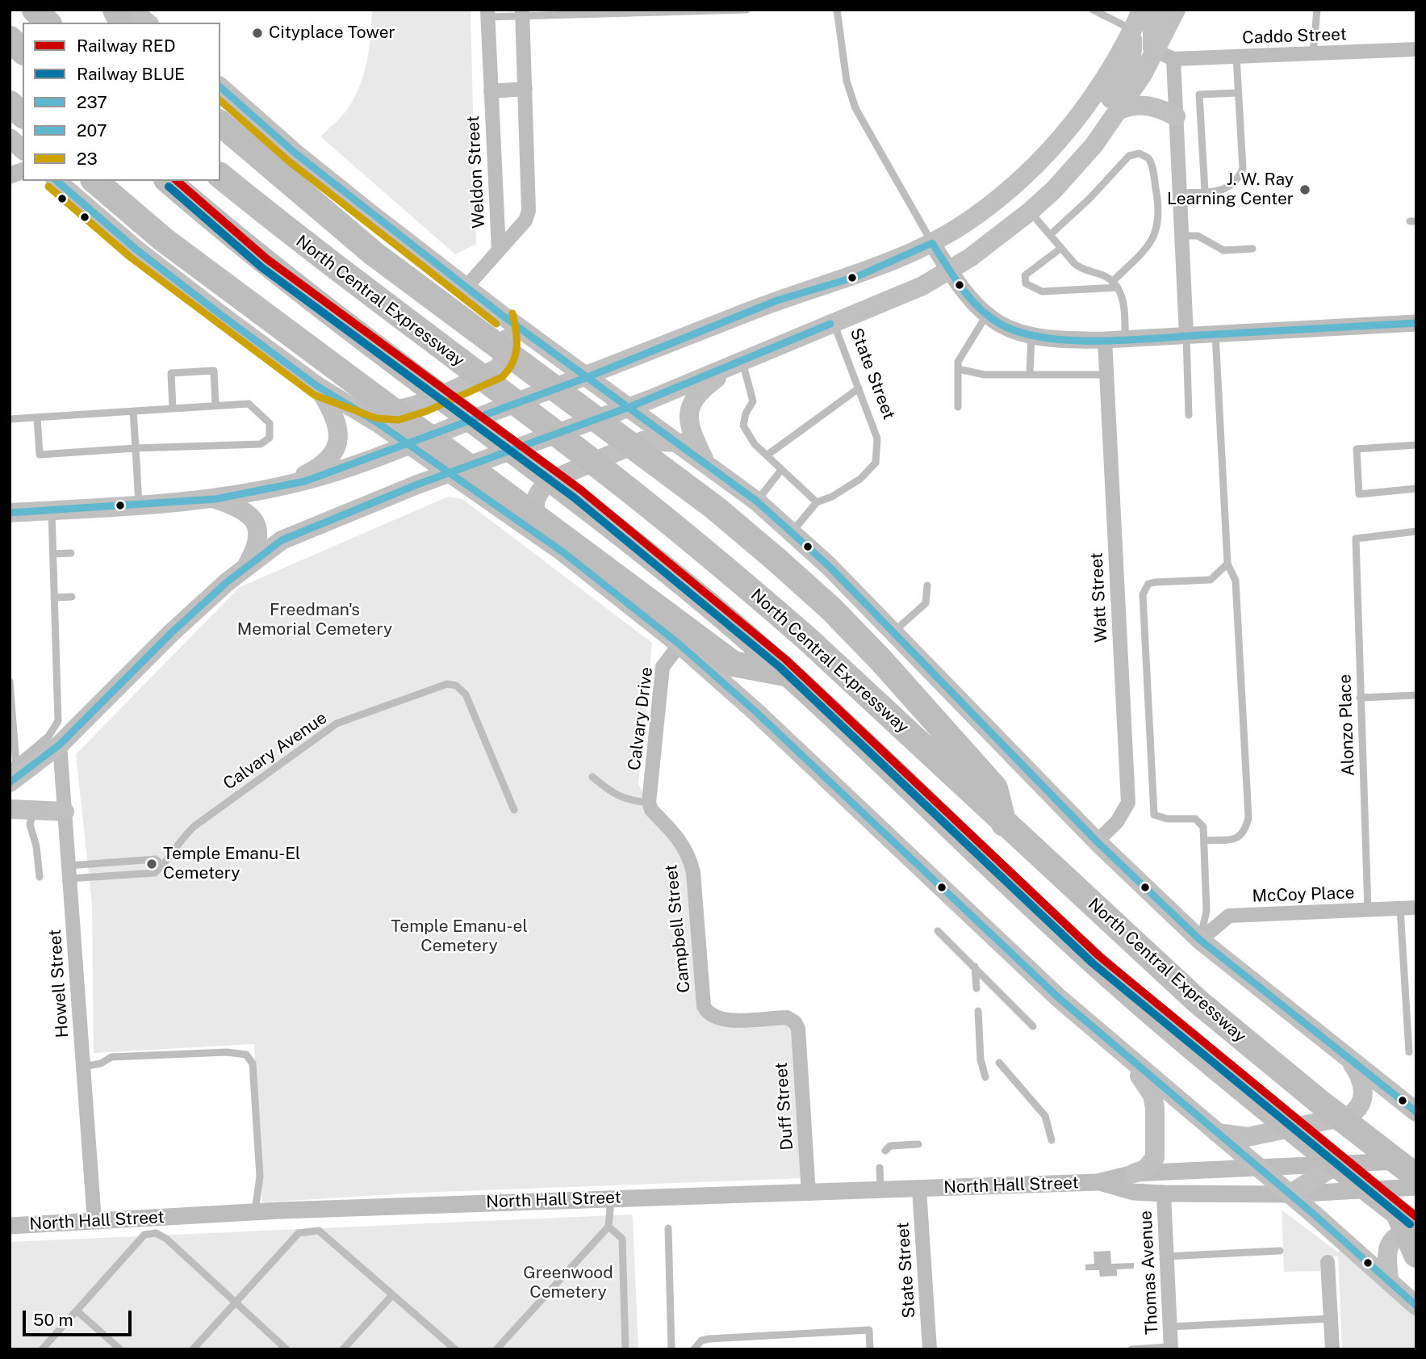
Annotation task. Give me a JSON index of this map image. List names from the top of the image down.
{
  "streets": {
    "highway": ["North Central Expressway"],
    "street": [
      "Caddo Street",
      "Weldon Street",
      "State Street",
      "Watt Street",
      "Calvary Drive",
      "McCoy Place",
      "Campbell Street",
      "Howell Street",
      "Duff Street",
      "North Hall Street",
      "Thomas Avenue"
    ],
    "lane": ["Alonzo Place", "Calvary Avenue"]
  },
  "crossings": [
    ["North Central Expressway", "North Hall Street"],
    ["State Street", "North Hall Street"],
    ["Calvary Drive", "Campbell Street"],
    ["Alonzo Place", "McCoy Place"],
    ["Campbell Street", "Duff Street"],
    ["Howell Street", "North Hall Street"],
    ["Duff Street", "North Hall Street"],
    ["North Hall Street", "Thomas Avenue"]
  ],
  "parks": ["Freedman's Memorial Cemetery", "Temple Emanu-el Cemetery", "Greenwood Cemetery"],
  "places": ["Cityplace Tower", "J. W. Ray Learning Center", "Temple Emanu-El Cemetery"],
  "lines": [
    "transit line 237",
    "transit line 23",
    "rail line RED",
    "rail line BLUE",
    "transit line 207"
  ],
  "legend": [
    "Railway RED",
    "Railway BLUE",
    "237",
    "207",
    "23"
  ],
  "scale_bar": "50 m"
}
